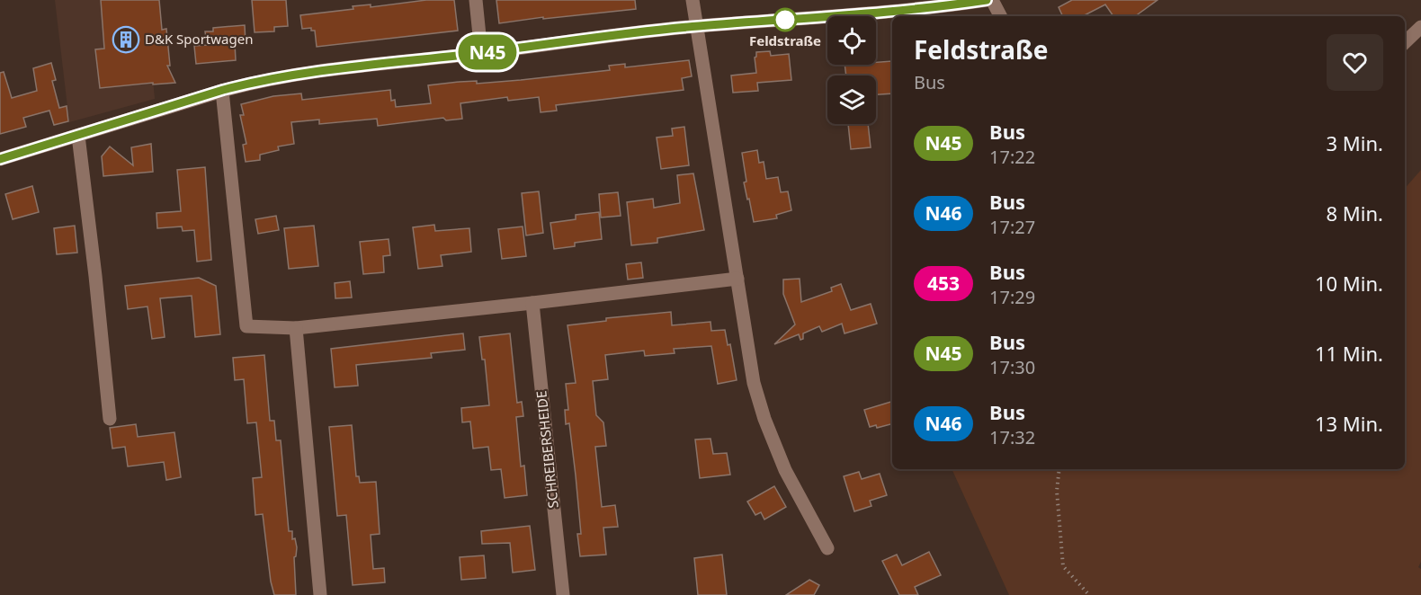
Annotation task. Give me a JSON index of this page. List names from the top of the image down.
{
  "streets": {
    "street": ["SCHREIBERSHEIDE"]
  },
  "places": {
    "other": ["Feldstraße"],
    "building": ["D&K Sportwagen"]
  },
  "lines": ["bus line N45"],
  "page": {
    "on_map": "N45",
    "heading": ["Feldstraße", "Bus"],
    "list": [
      {
        "mark": "N45",
        "name": "Bus",
        "note": "17:22",
        "value": "3 Min."
      },
      {
        "mark": "N46",
        "name": "Bus",
        "note": "17:27",
        "value": "8 Min."
      },
      {
        "mark": "453",
        "name": "Bus",
        "note": "17:29",
        "value": "10 Min."
      },
      {
        "mark": "N45",
        "name": "Bus",
        "note": "17:30",
        "value": "11 Min."
      },
      {
        "mark": "N46",
        "name": "Bus",
        "note": "17:32",
        "value": "13 Min."
      }
    ]
  }
}
